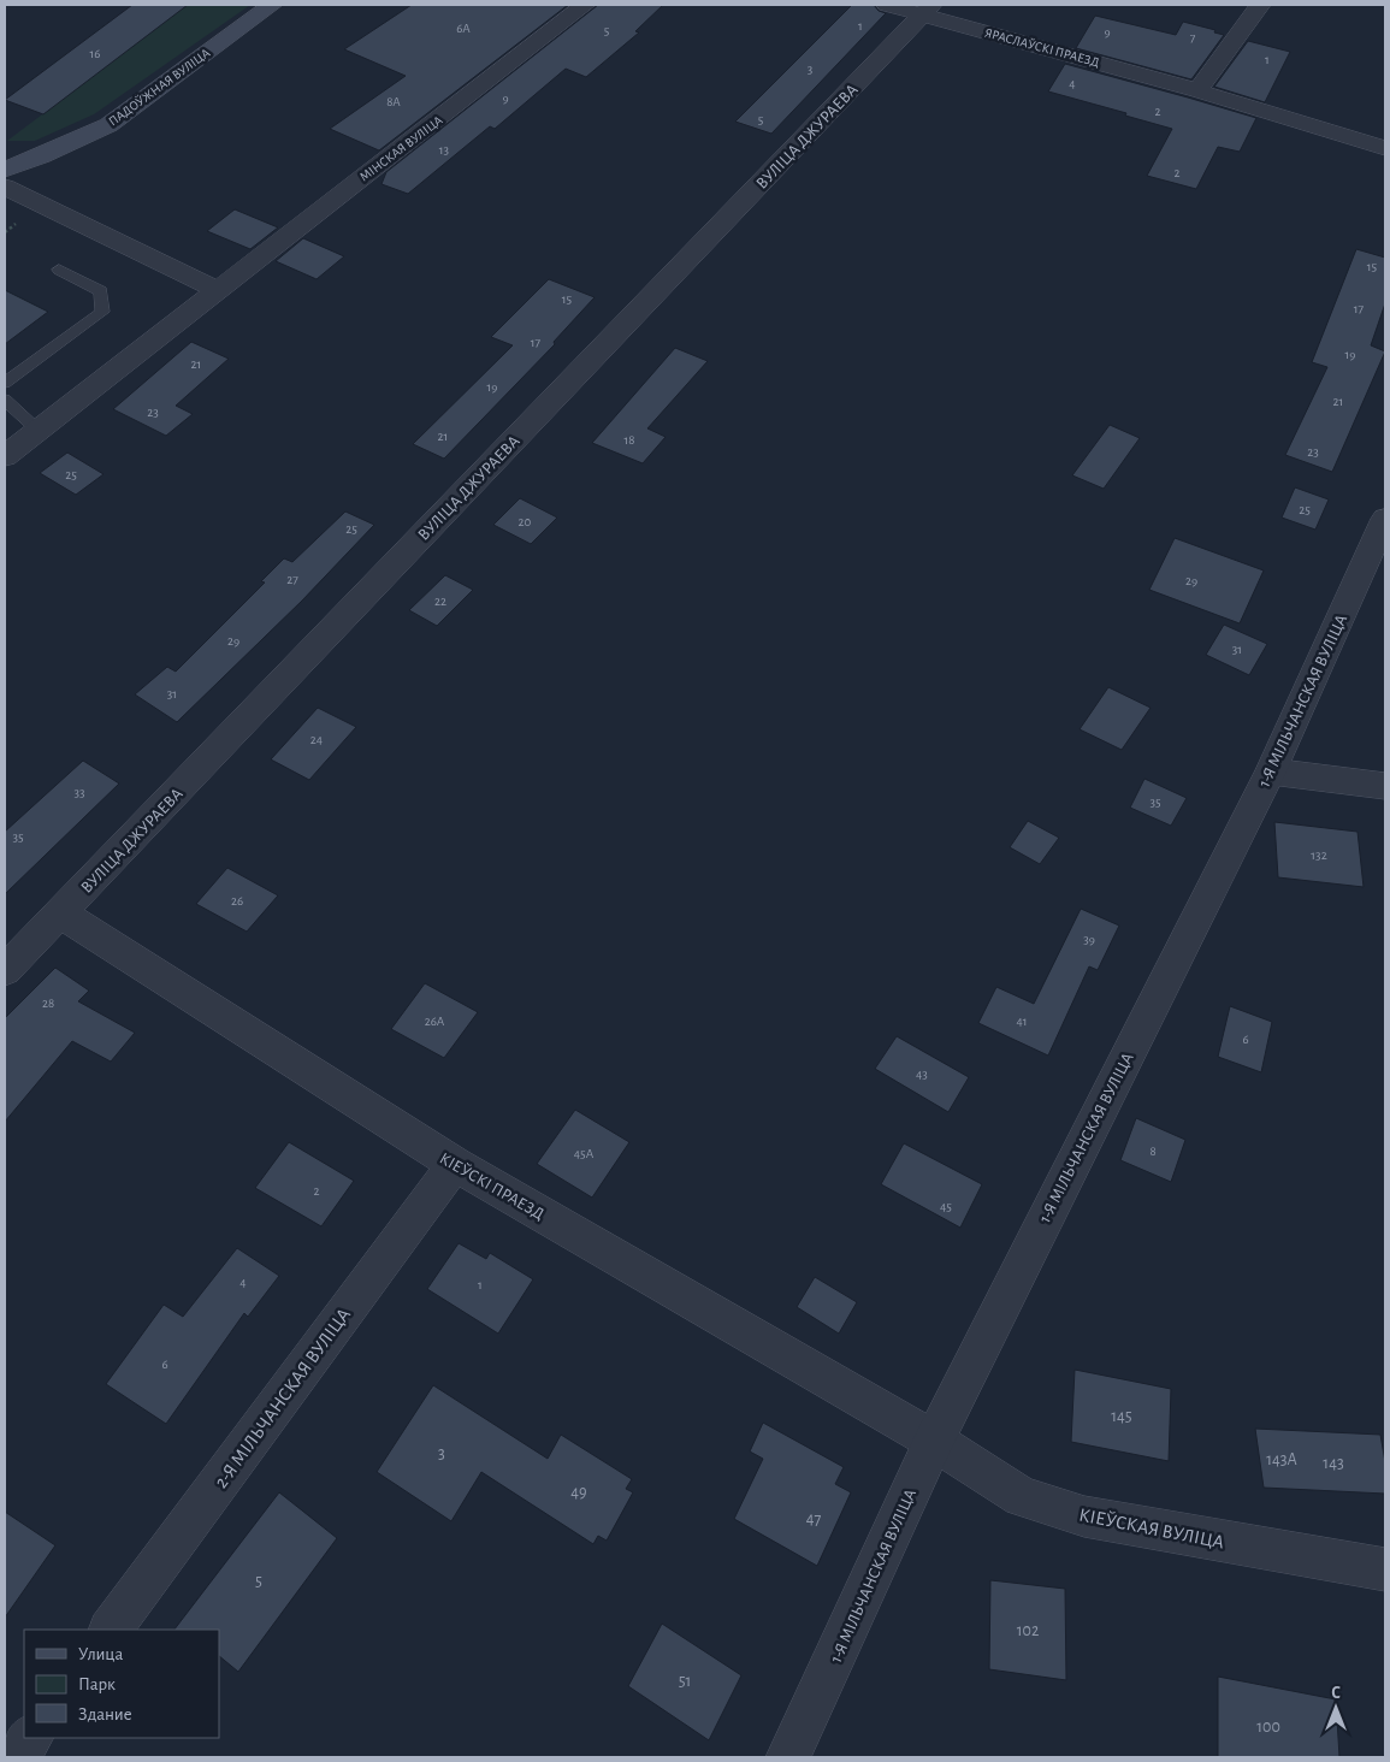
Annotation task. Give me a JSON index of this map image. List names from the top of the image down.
{
  "streets": {
    "main road": ["ПАДОЎЖНАЯ ВУЛІЦА"],
    "street": [
      "ЯРАСЛАЎСКІ ПРАЕЗД",
      "ВУЛІЦА ДЖУРАЕВА",
      "МІНСКАЯ ВУЛІЦА",
      "1-Я МІЛЬЧАНСКАЯ ВУЛІЦА",
      "КІЕЎСКІ ПРАЕЗД",
      "2-Я МІЛЬЧАНСКАЯ ВУЛІЦА",
      "КІЕЎСКАЯ ВУЛІЦА"
    ]
  },
  "crossings": [
    ["ЯРАСЛАЎСКІ ПРАЕЗД", "ВУЛІЦА ДЖУРАЕВА"],
    ["ВУЛІЦА ДЖУРАЕВА", "КІЕЎСКІ ПРАЕЗД"],
    ["1-Я МІЛЬЧАНСКАЯ ВУЛІЦА", "КІЕЎСКІ ПРАЕЗД"],
    ["1-Я МІЛЬЧАНСКАЯ ВУЛІЦА", "КІЕЎСКАЯ ВУЛІЦА"],
    ["КІЕЎСКІ ПРАЕЗД", "2-Я МІЛЬЧАНСКАЯ ВУЛІЦА"],
    ["КІЕЎСКІ ПРАЕЗД", "КІЕЎСКАЯ ВУЛІЦА"]
  ],
  "house_numbers": [
    "1",
    "6А",
    "5",
    "9",
    "7",
    "16",
    "1",
    "3",
    "4",
    "9",
    "8А",
    "2",
    "5",
    "13",
    "2",
    "15",
    "15",
    "17",
    "17",
    "19",
    "21",
    "19",
    "21",
    "23",
    "21",
    "18",
    "23",
    "25",
    "25",
    "20",
    "25",
    "27",
    "29",
    "22",
    "29",
    "31",
    "31",
    "24",
    "33",
    "35",
    "35",
    "132",
    "26",
    "39",
    "28",
    "26А",
    "41",
    "6",
    "43",
    "8",
    "45А",
    "2",
    "45",
    "4",
    "1",
    "6",
    "145",
    "3",
    "143А",
    "143",
    "49",
    "47",
    "5",
    "102",
    "51",
    "100"
  ],
  "legend": ["Улица", "Парк", "Здание"],
  "north": "top"
}
